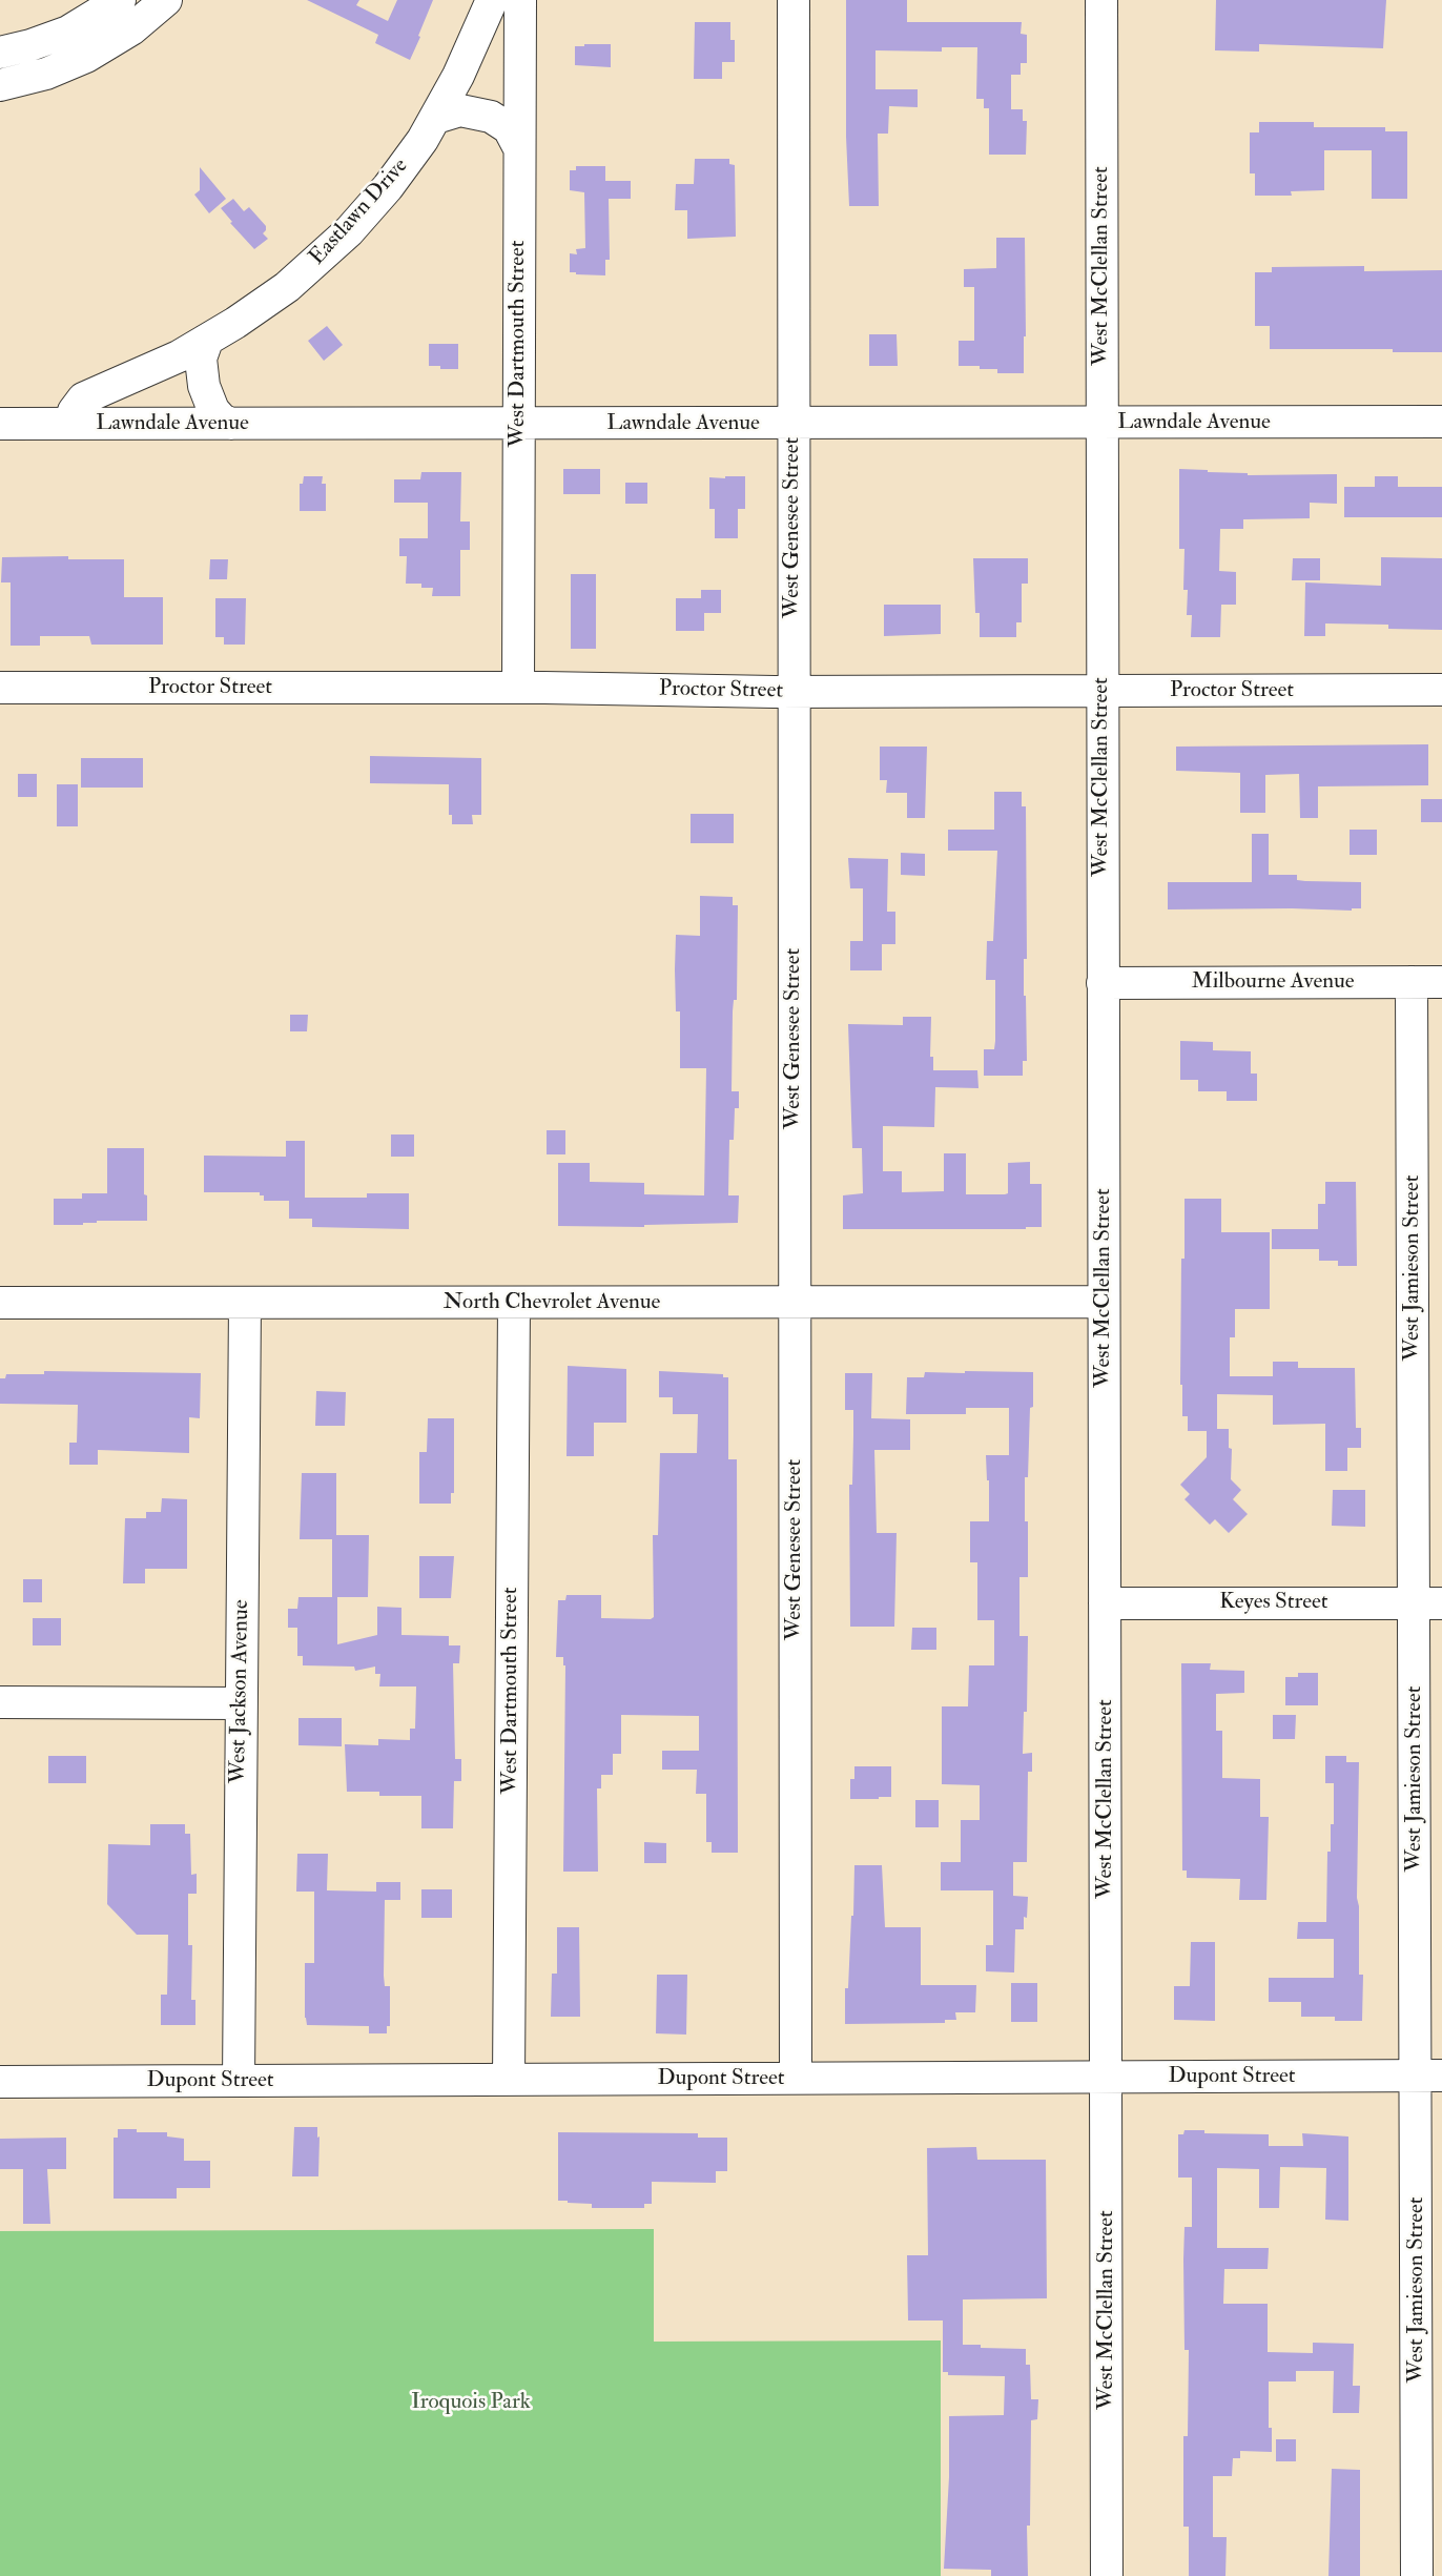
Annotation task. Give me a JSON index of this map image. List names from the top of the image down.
{
  "streets": {
    "street": [
      "Eastlawn Drive",
      "West McClellan Street",
      "West Dartmouth Street",
      "Lawndale Avenue",
      "West Genesee Street",
      "Proctor Street",
      "Milbourne Avenue",
      "West Jamieson Street",
      "North Chevrolet Avenue",
      "Keyes Street",
      "West Jackson Avenue",
      "Dupont Street"
    ]
  },
  "crossings": [
    ["Eastlawn Drive", "Lawndale Avenue"],
    ["West McClellan Street", "Lawndale Avenue"],
    ["West McClellan Street", "Proctor Street"],
    ["West McClellan Street", "Milbourne Avenue"],
    ["West McClellan Street", "North Chevrolet Avenue"],
    ["West McClellan Street", "Keyes Street"],
    ["West McClellan Street", "Dupont Street"],
    ["West Dartmouth Street", "Lawndale Avenue"],
    ["West Dartmouth Street", "Proctor Street"],
    ["West Dartmouth Street", "North Chevrolet Avenue"],
    ["West Dartmouth Street", "Dupont Street"],
    ["Lawndale Avenue", "West Genesee Street"],
    ["West Genesee Street", "Proctor Street"],
    ["West Genesee Street", "North Chevrolet Avenue"],
    ["West Genesee Street", "Dupont Street"],
    ["Milbourne Avenue", "West Jamieson Street"],
    ["West Jamieson Street", "Keyes Street"],
    ["West Jamieson Street", "Dupont Street"],
    ["North Chevrolet Avenue", "West Jackson Avenue"],
    ["West Jackson Avenue", "Dupont Street"]
  ],
  "parks": ["Iroquois Park"]
}
